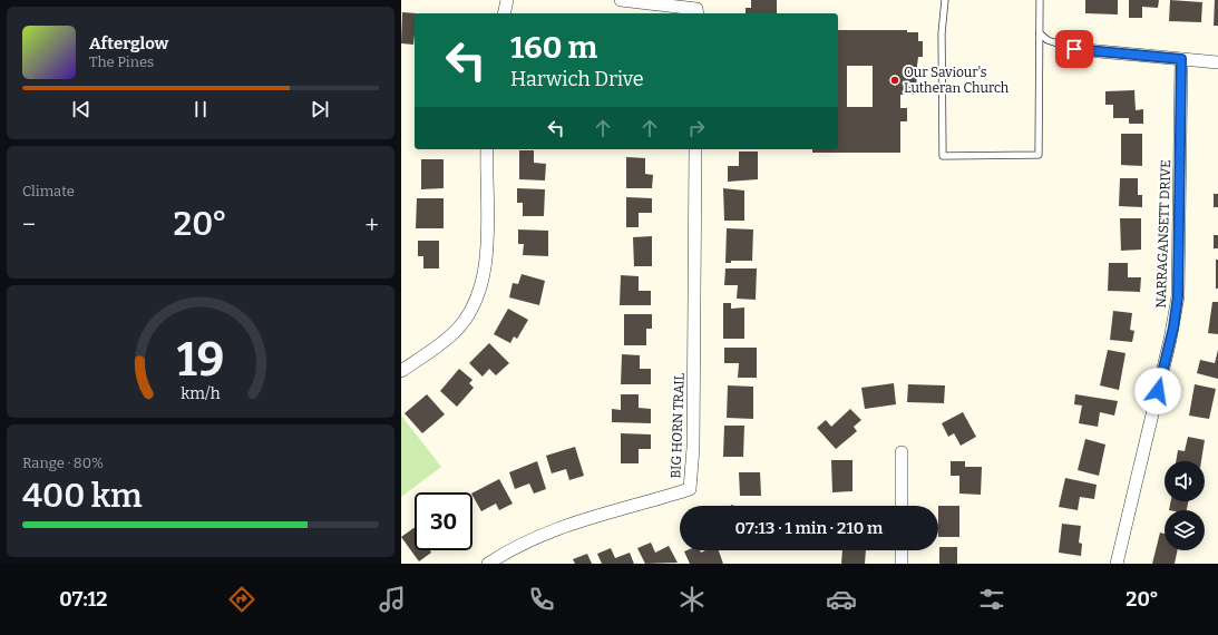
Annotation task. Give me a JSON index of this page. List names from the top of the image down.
{
  "streets": {
    "street": ["NARRAGANSETT DRIVE", "BIG HORN TRAIL"]
  },
  "places": ["Our Saviour's Lutheran Church"],
  "page": {
    "turn": ["160 m", "Harwich Drive"],
    "song": ["Afterglow", "The Pines"],
    "tile": [
      "Climate",
      ["Range · 80%", "400 km"]
    ],
    "heat": ["−", "20°", "+"],
    "limit": "30",
    "trip": "07:13 · 1 min · 210 m",
    "tabs": ["07:12", "20°"],
    "gauge": ["19", "km/h"]
  }
}
